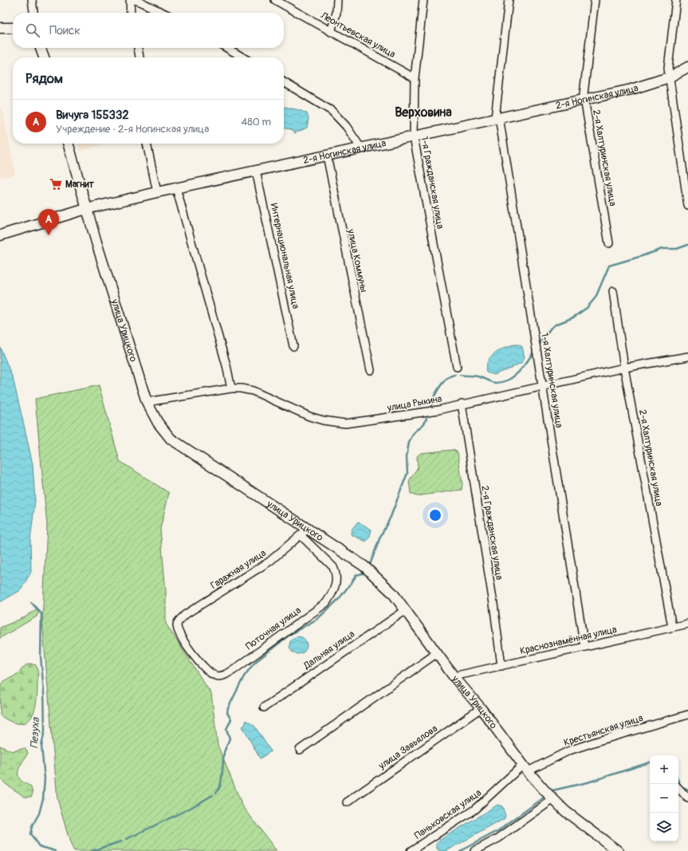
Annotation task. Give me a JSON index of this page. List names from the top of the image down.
{
  "streets": {
    "main road": ["2-я Ногинская улица", "улица Урицкого"],
    "street": [
      "Леонтьевская улица",
      "2-я Халтуринская улица",
      "1-я Гражданская улица",
      "Интернациональная улица",
      "улица Коммуны",
      "1-я Халтуринская улица",
      "улица Рыкина",
      "2-я Гражданская улица",
      "Гаражная улица",
      "Поточная улица",
      "Краснознамённая улица",
      "Дальняя улица",
      "Крестьянская улица",
      "улица Завьялова",
      "Паньковская улица"
    ]
  },
  "crossings": [
    ["Леонтьевская улица", "1-я Гражданская улица"],
    ["2-я Ногинская улица", "2-я Халтуринская улица"],
    ["2-я Ногинская улица", "1-я Гражданская улица"],
    ["2-я Ногинская улица", "Интернациональная улица"],
    ["2-я Ногинская улица", "улица Коммуны"],
    ["2-я Ногинская улица", "улица Урицкого"],
    ["2-я Ногинская улица", "1-я Халтуринская улица"],
    ["2-я Халтуринская улица", "улица Рыкина"],
    ["2-я Халтуринская улица", "Краснознамённая улица"],
    ["улица Урицкого", "улица Рыкина"],
    ["улица Урицкого", "Гаражная улица"],
    ["улица Урицкого", "Краснознамённая улица"],
    ["улица Урицкого", "Дальняя улица"],
    ["улица Урицкого", "Крестьянская улица"],
    ["улица Урицкого", "улица Завьялова"],
    ["улица Урицкого", "Паньковская улица"],
    ["1-я Халтуринская улица", "улица Рыкина"],
    ["1-я Халтуринская улица", "Краснознамённая улица"],
    ["улица Рыкина", "2-я Гражданская улица"],
    ["2-я Гражданская улица", "Краснознамённая улица"],
    ["Гаражная улица", "Поточная улица"],
    ["Крестьянская улица", "Паньковская улица"]
  ],
  "districts": ["Верховина"],
  "water": ["Пезуха"],
  "places": {
    "supermarket": ["Магнит"]
  },
  "page": {
    "search": "Поиск",
    "heading": "Рядом",
    "list": [
      {
        "mark": "A",
        "name": "Вичуга 155332",
        "note": "Учреждение · 2-я Ногинская улица",
        "value": "480 m"
      }
    ],
    "pins": "A",
    "map_buttons": ["+", "−"]
  }
}
